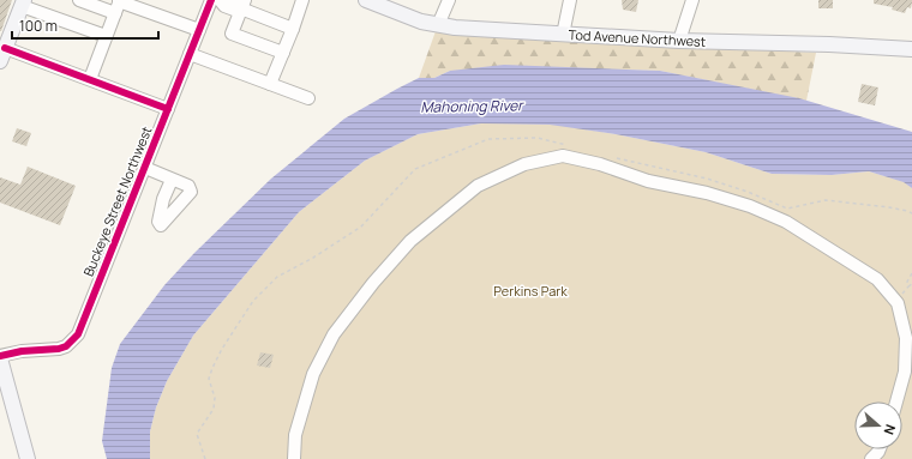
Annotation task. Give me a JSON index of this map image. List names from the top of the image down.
{
  "streets": {
    "main road": ["Tod Avenue Northwest"],
    "street": ["Buckeye Street Northwest"]
  },
  "water": ["Mahoning River"],
  "parks": ["Perkins Park"],
  "scale_bar": "100 m",
  "north": "right"
}
